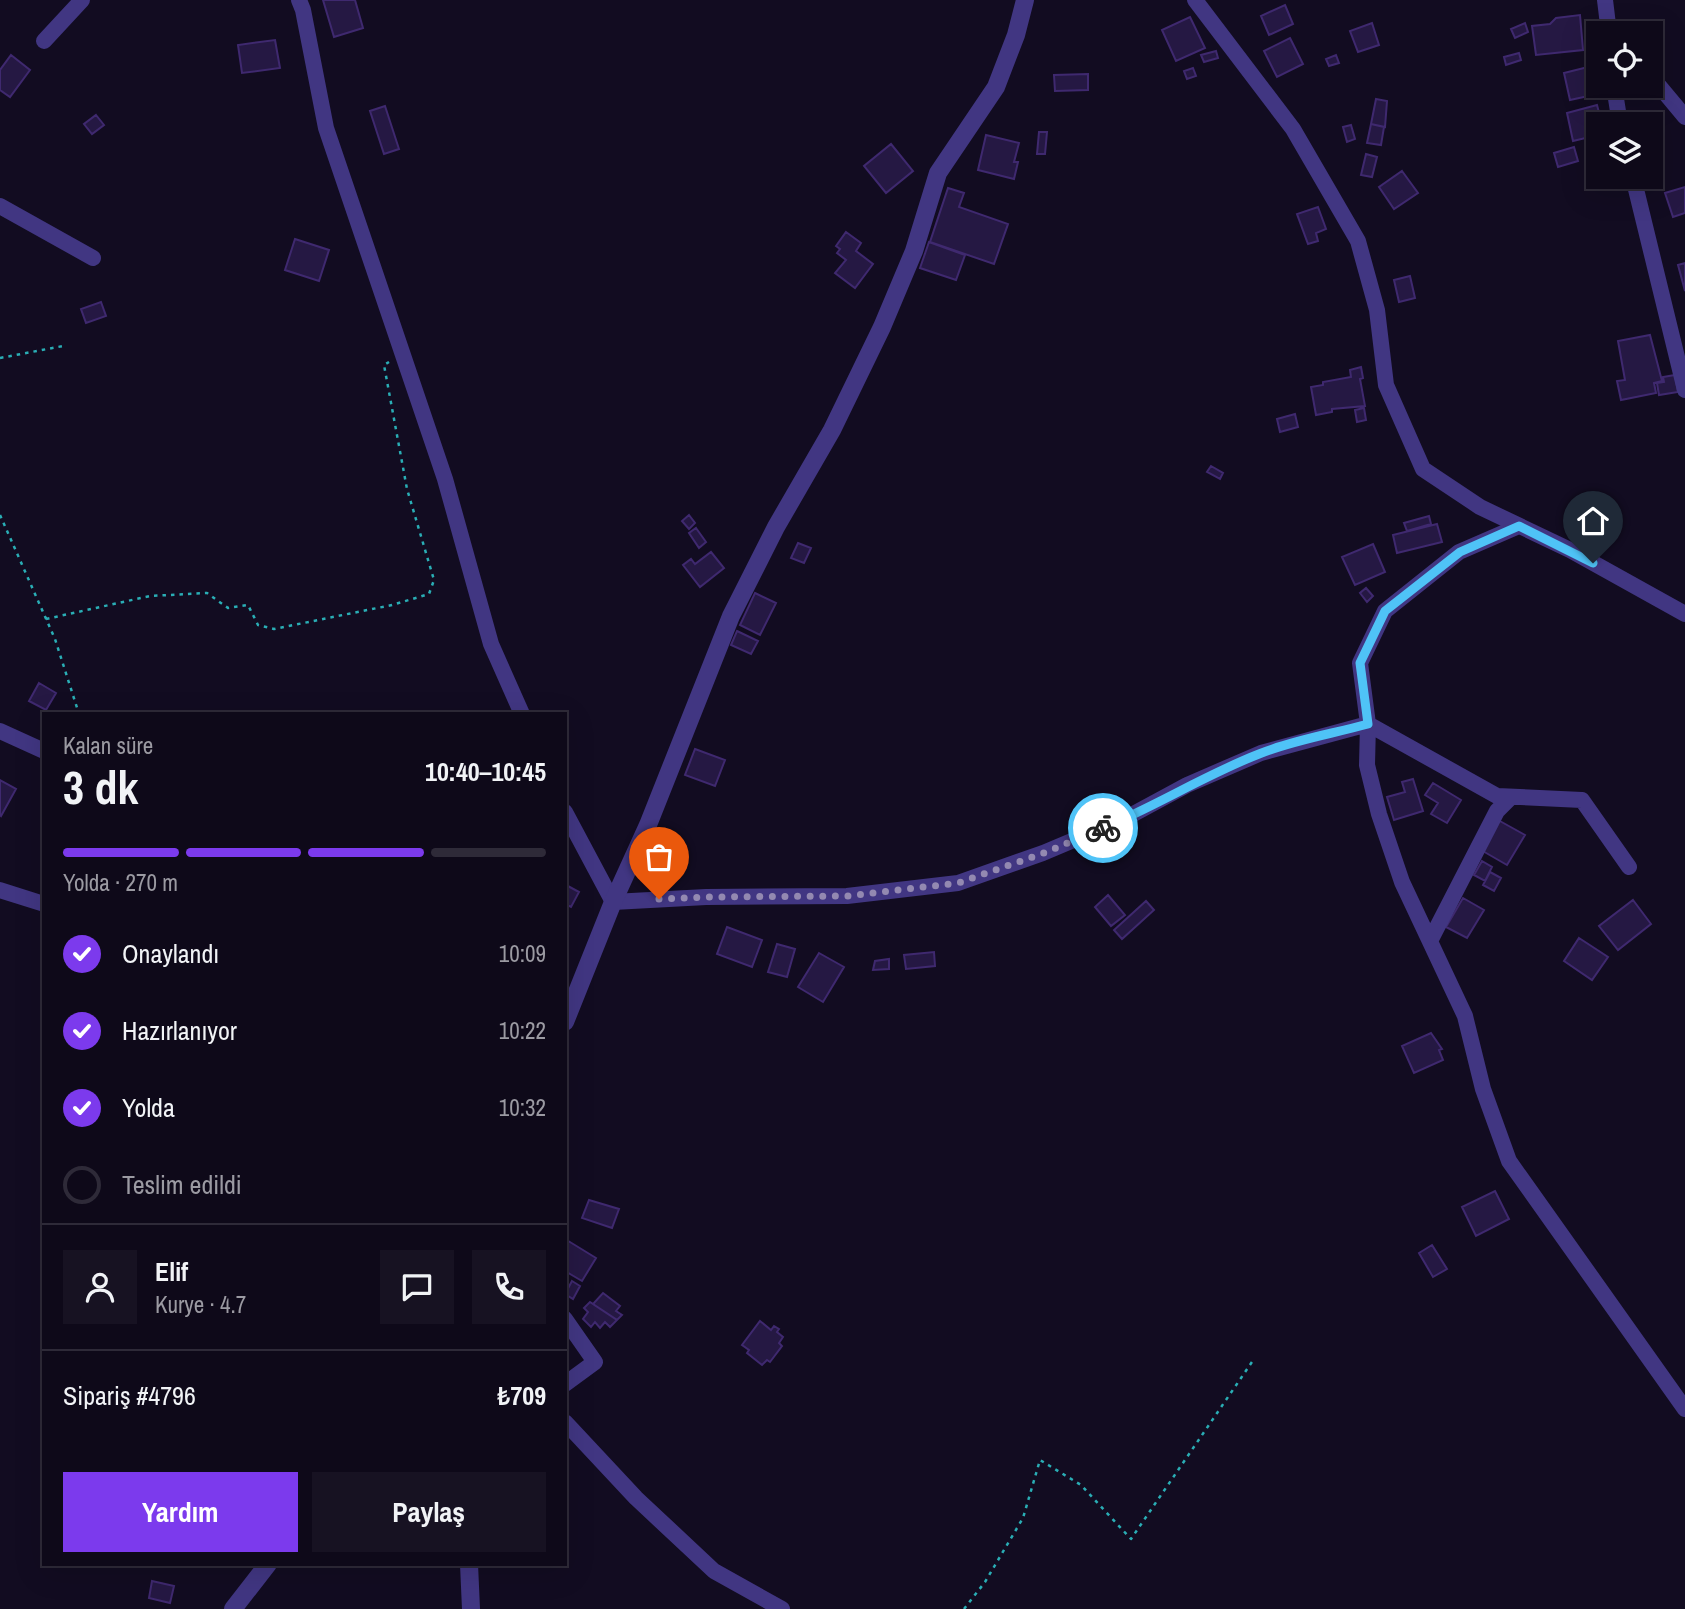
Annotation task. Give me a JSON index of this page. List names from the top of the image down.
{
  "page": {
    "heading": ["3 dk", "Kalan süre", "10:40–10:45"],
    "panel": [
      "Elif",
      "Kurye · 4.7",
      "Sipariş #4796",
      "₺709"
    ],
    "bar": "Yolda · 270 m",
    "list": [
      ["Onaylandı", "10:09"],
      ["Hazırlanıyor", "10:22"],
      ["Yolda", "10:32"],
      "Teslim edildi"
    ],
    "buttons": ["Yardım", "Paylaş"]
  }
}
